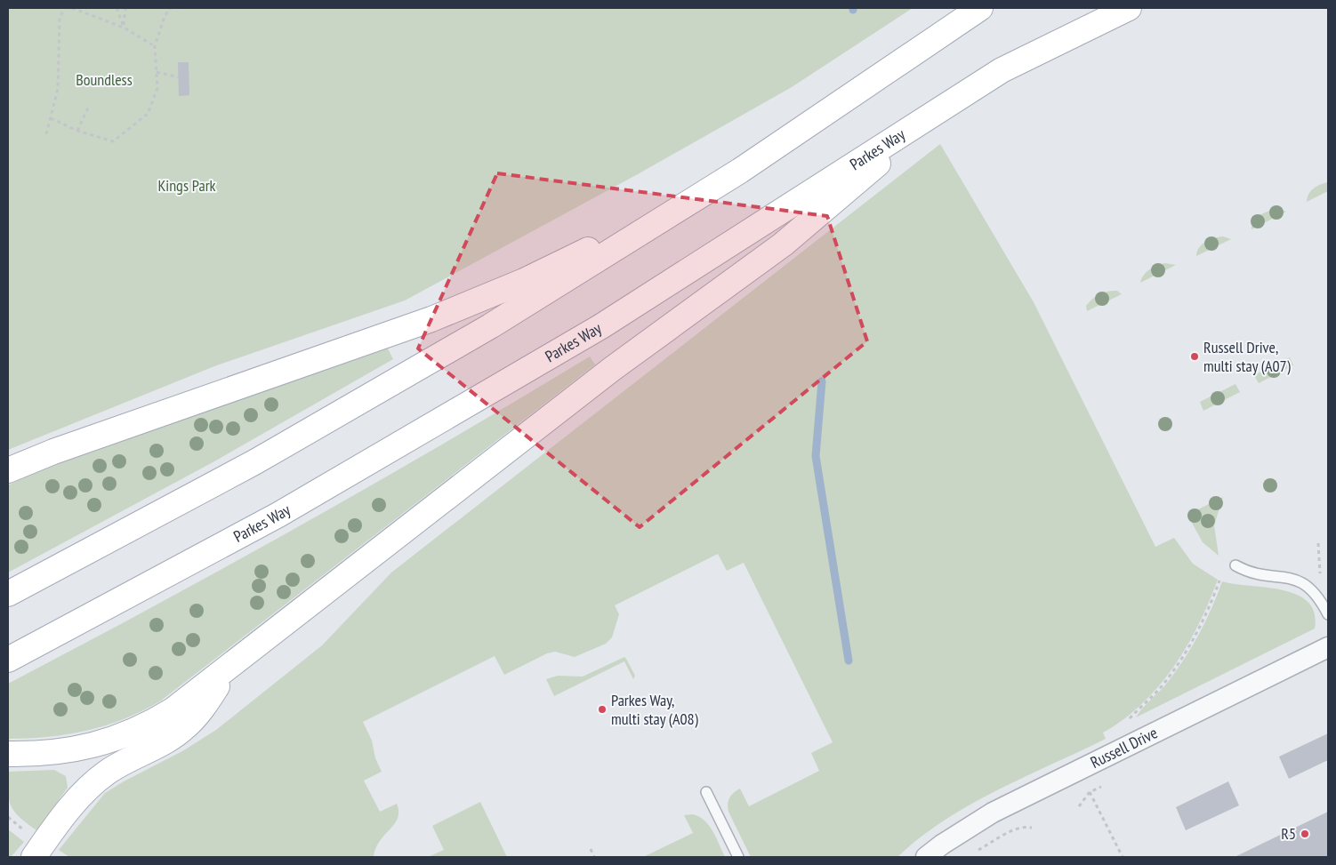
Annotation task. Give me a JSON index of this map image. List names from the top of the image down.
{
  "streets": {
    "main road": ["Parkes Way"],
    "street": ["Russell Drive"]
  },
  "parks": ["Boundless", "Kings Park"],
  "places": ["Russell Drive, multi stay (A07)", "Parkes Way, multi stay (A08)", "R5"]
}
